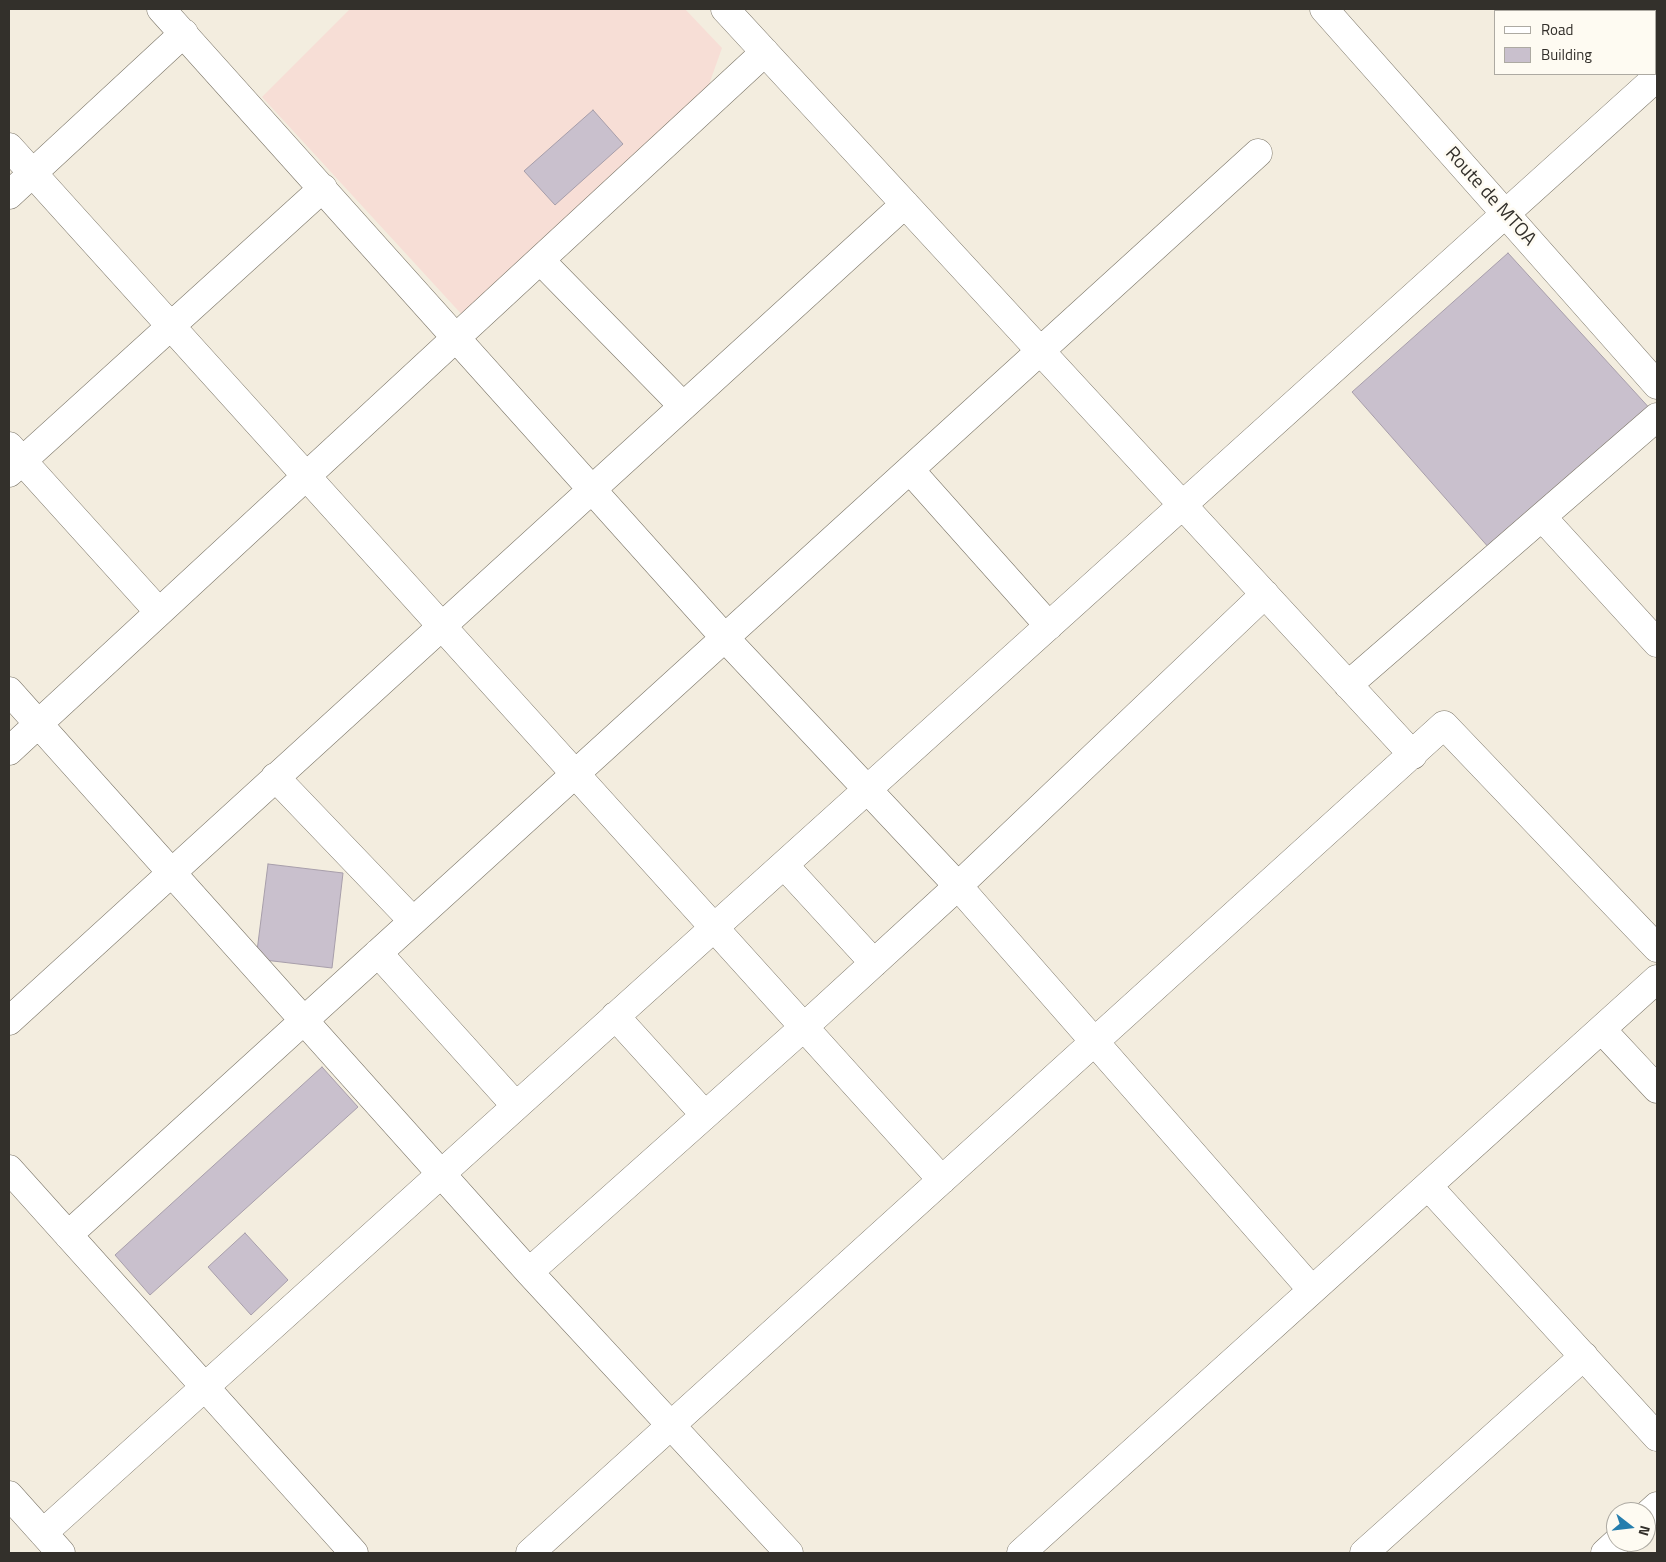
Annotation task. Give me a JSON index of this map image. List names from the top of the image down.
{
  "streets": {
    "street": ["Route de MTOA"]
  },
  "legend": ["Road", "Building"],
  "north": "right"
}
